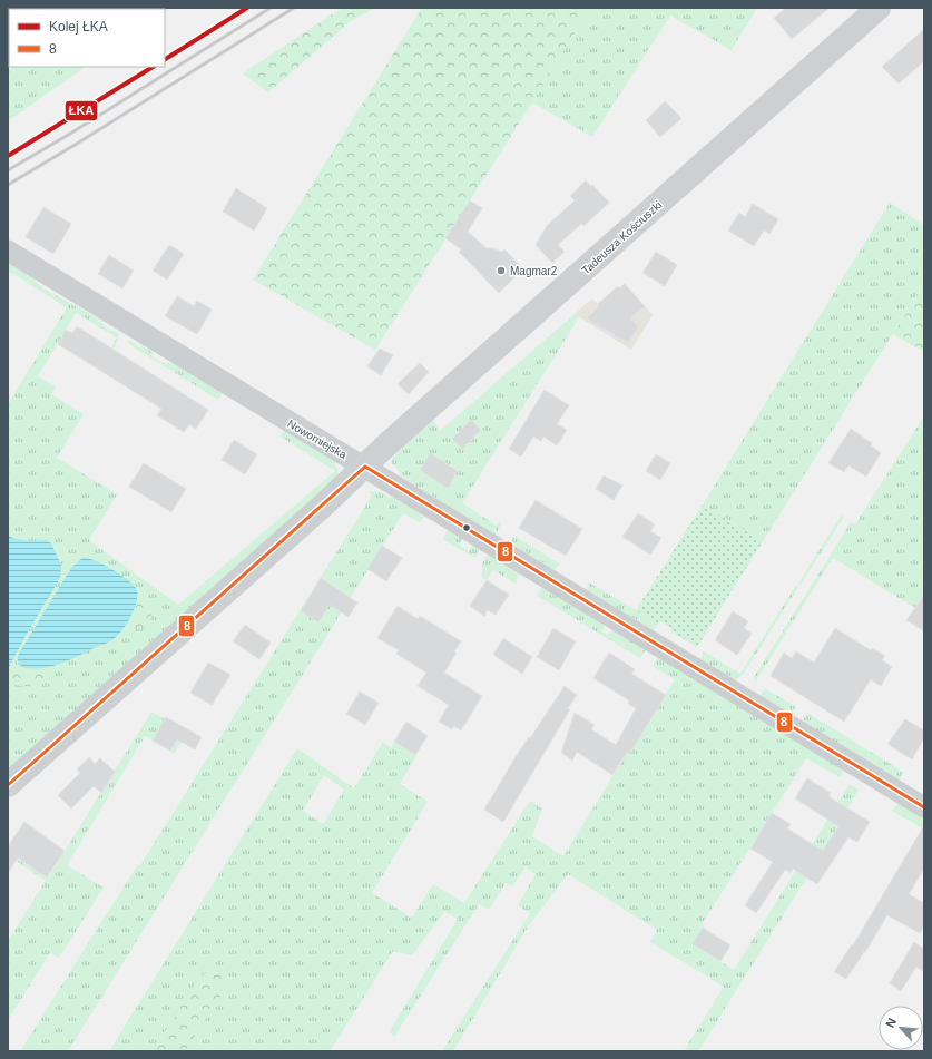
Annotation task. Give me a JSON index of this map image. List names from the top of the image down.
{
  "streets": {
    "street": ["Tadeusza Kościuszki", "Nowomiejska"]
  },
  "crossings": [
    ["Tadeusza Kościuszki", "Nowomiejska"]
  ],
  "places": ["Magmar2"],
  "lines": ["rail line ŁKA", "transit line 8"],
  "legend": ["Kolej ŁKA", "8"],
  "north": "top left"
}
